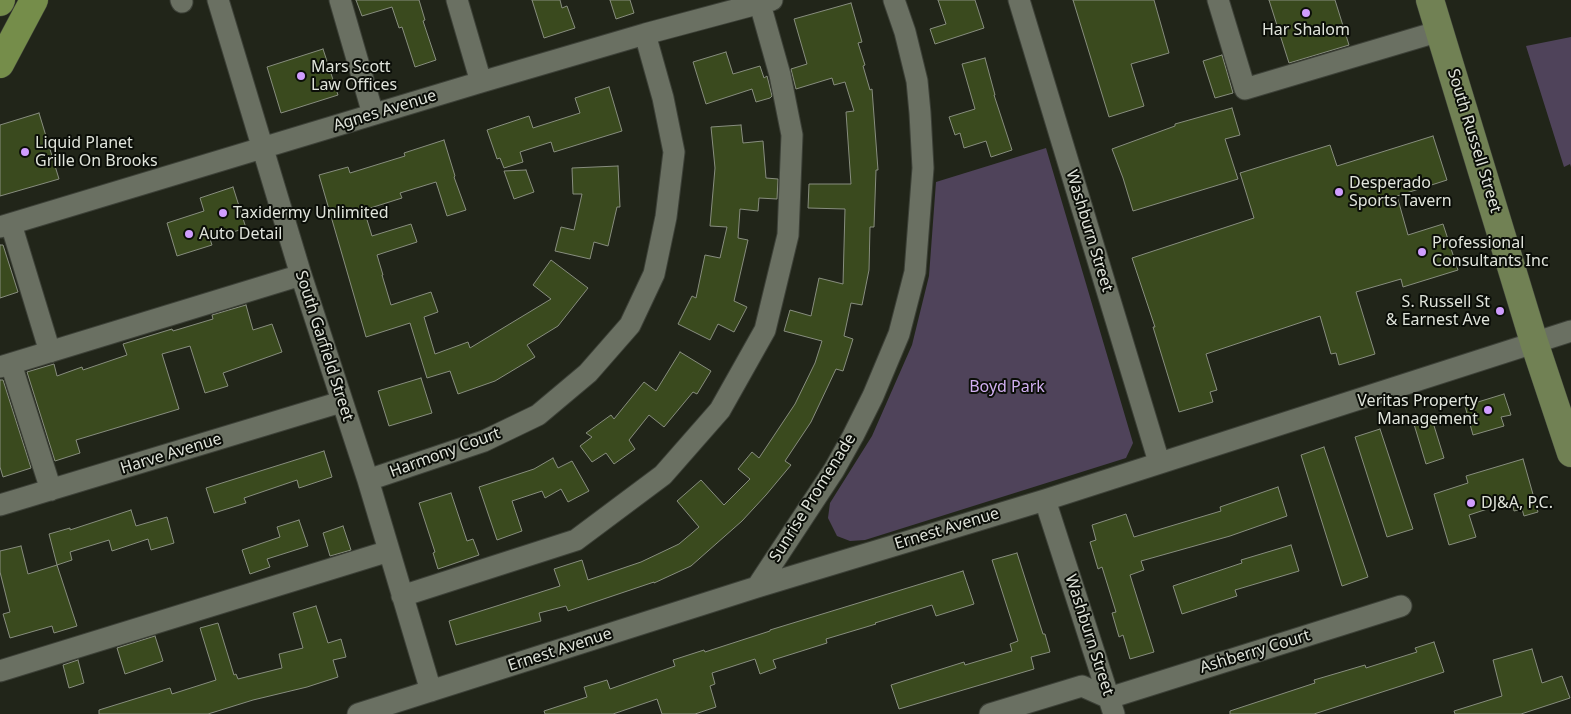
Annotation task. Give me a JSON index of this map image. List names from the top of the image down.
{
  "streets": {
    "main road": ["South Russell Street"],
    "street": [
      "Agnes Avenue",
      "Washburn Street",
      "South Garfield Street",
      "Harmony Court",
      "Harve Avenue",
      "Sunrise Promenade",
      "Ernest Avenue",
      "Ashberry Court"
    ]
  },
  "crossings": [
    ["Agnes Avenue", "South Garfield Street"],
    ["Agnes Avenue", "Harmony Court"],
    ["South Russell Street", "Ernest Avenue"],
    ["Washburn Street", "Ernest Avenue"],
    ["Washburn Street", "Ashberry Court"],
    ["South Garfield Street", "Harmony Court"],
    ["South Garfield Street", "Harve Avenue"],
    ["South Garfield Street", "Ernest Avenue"],
    ["Sunrise Promenade", "Ernest Avenue"]
  ],
  "parks": ["Boyd Park"],
  "places": [
    "Har Shalom",
    "Mars Scott Law Offices",
    "Liquid Planet Grille On Brooks",
    "Desperado Sports Tavern",
    "Taxidermy Unlimited",
    "Auto Detail",
    "Professional Consultants Inc",
    "S. Russell St & Earnest Ave",
    "Veritas Property Management",
    "DJ&A, P.C."
  ]
}
